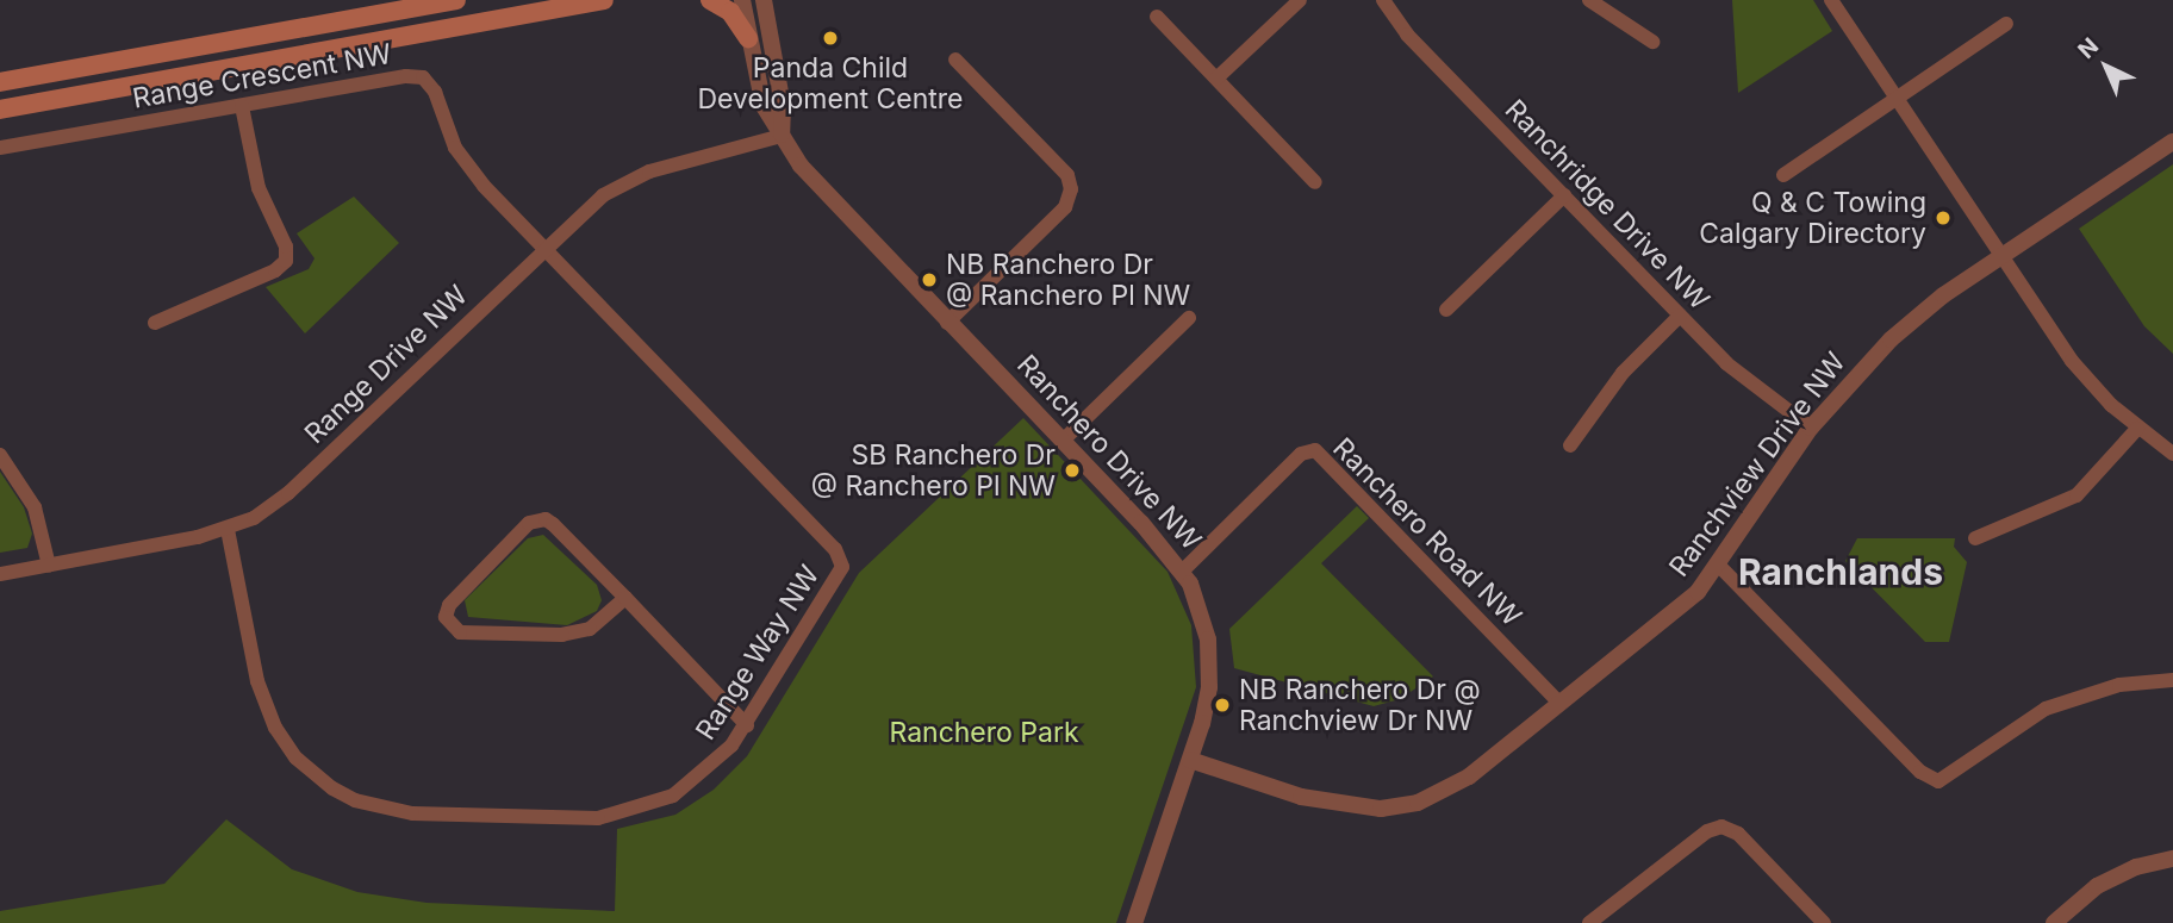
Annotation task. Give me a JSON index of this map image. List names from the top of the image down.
{
  "streets": {
    "street": [
      "Range Crescent NW",
      "Ranchridge Drive NW",
      "Range Drive NW",
      "Ranchero Drive NW",
      "Ranchview Drive NW",
      "Ranchero Road NW",
      "Range Way NW"
    ]
  },
  "crossings": [
    ["Range Crescent NW", "Range Drive NW"],
    ["Range Crescent NW", "Range Way NW"],
    ["Ranchridge Drive NW", "Ranchview Drive NW"],
    ["Range Drive NW", "Ranchero Drive NW"],
    ["Range Drive NW", "Range Way NW"],
    ["Ranchero Drive NW", "Ranchview Drive NW"],
    ["Ranchero Drive NW", "Ranchero Road NW"],
    ["Ranchview Drive NW", "Ranchero Road NW"]
  ],
  "districts": ["Ranchlands"],
  "parks": ["Ranchero Park"],
  "places": [
    "Panda Child Development Centre",
    "Q & C Towing Calgary Directory",
    "NB Ranchero Dr @ Ranchero Pl NW",
    "SB Ranchero Dr @ Ranchero Pl NW",
    "NB Ranchero Dr @ Ranchview Dr NW"
  ],
  "north": "top left"
}
